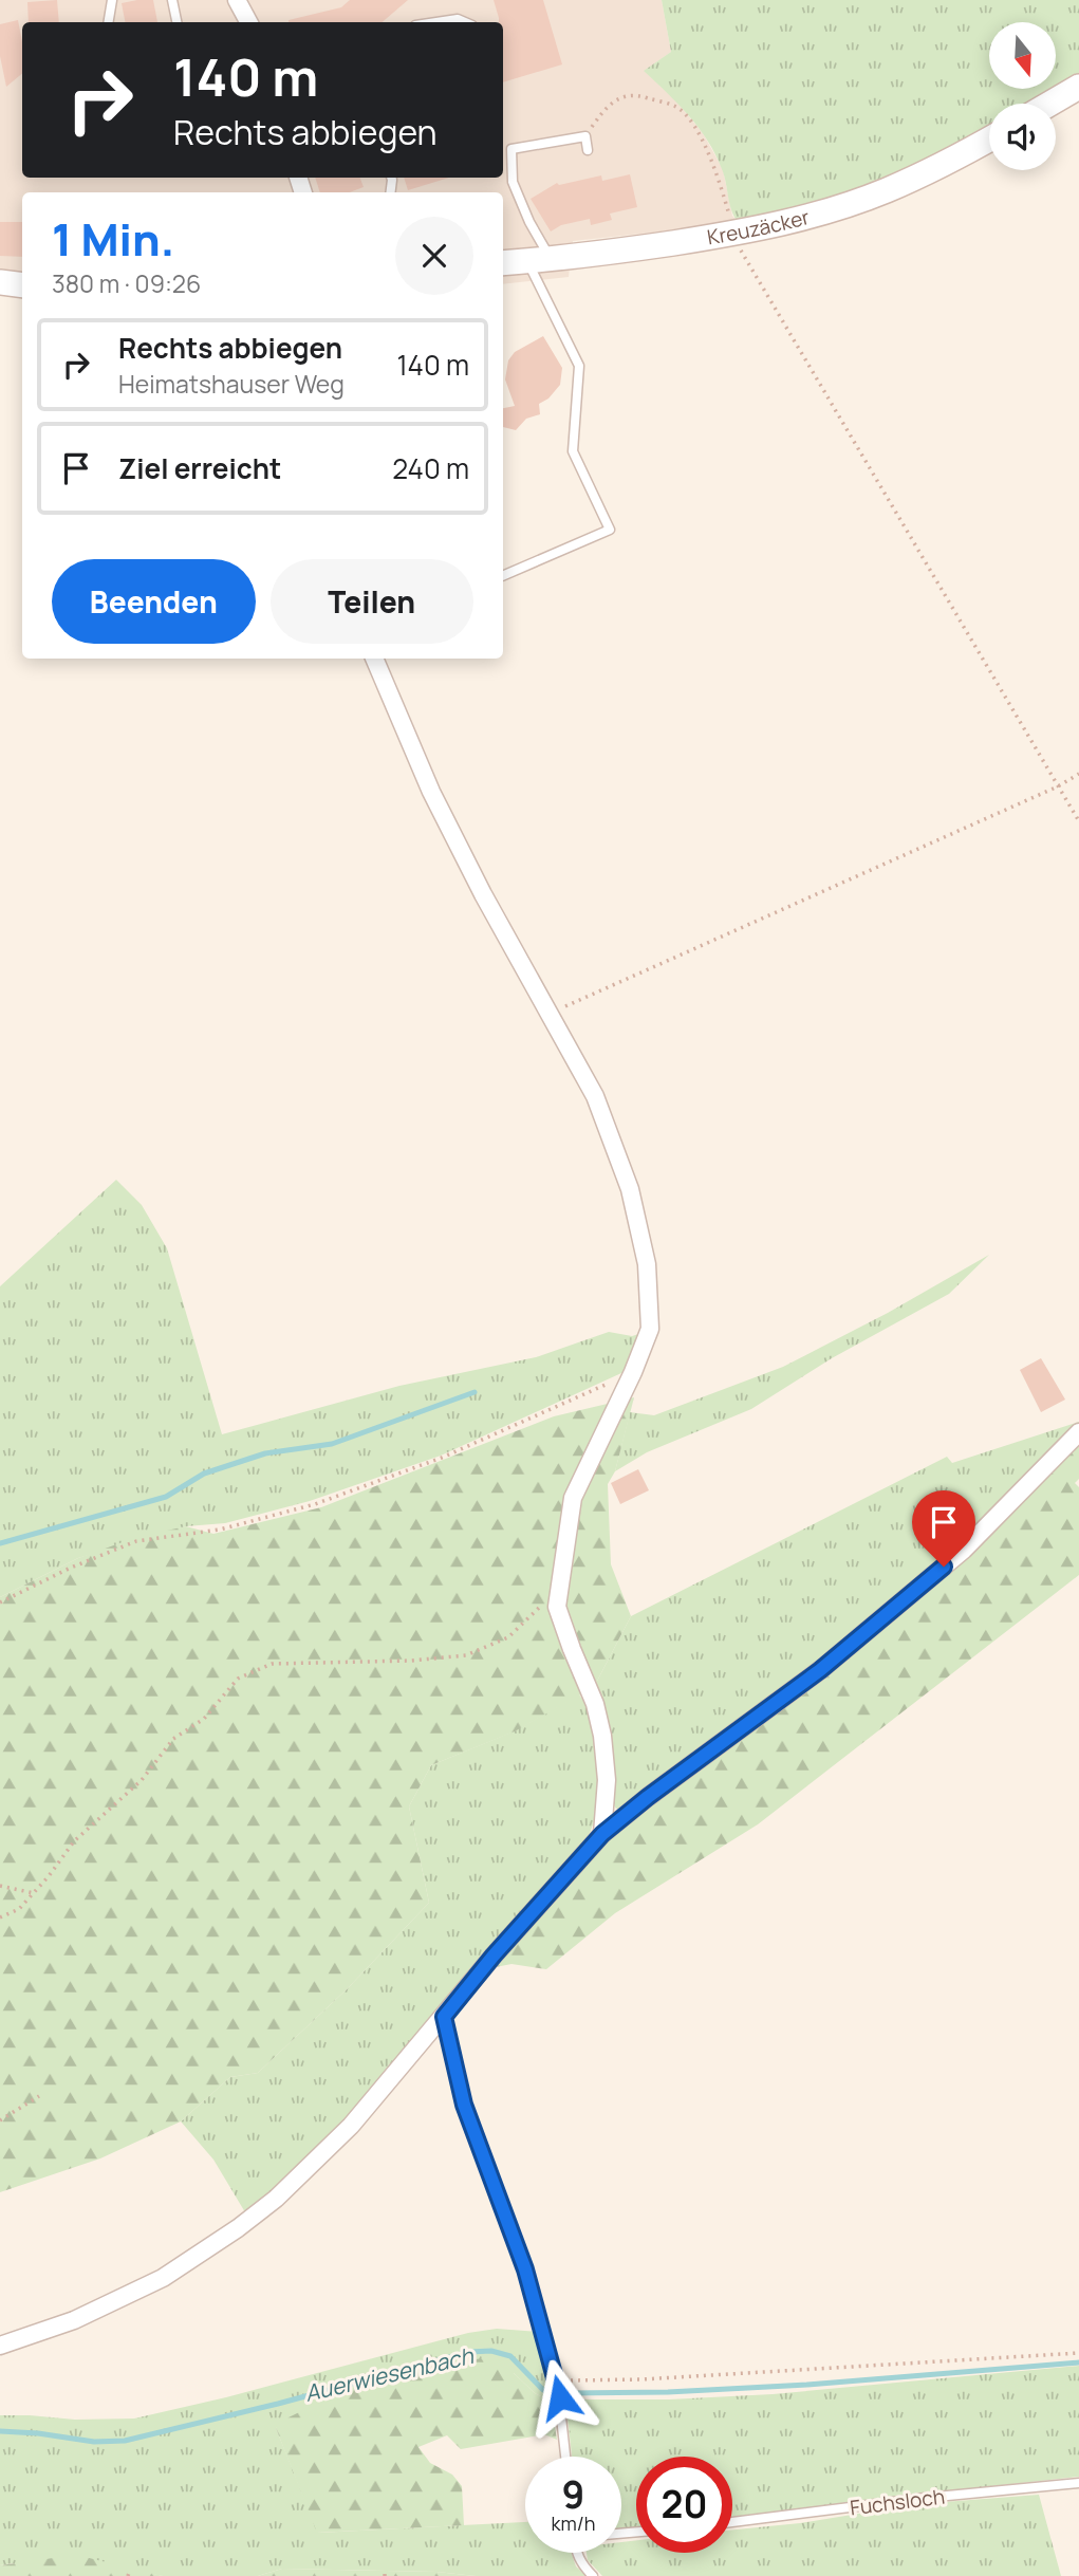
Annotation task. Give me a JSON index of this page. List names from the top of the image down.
{
  "streets": {
    "street": ["Kreuzäcker"],
    "lane": ["Fuchsloch"]
  },
  "water": ["Auerwiesenbach"],
  "north": "bottom",
  "page": {
    "turn": ["140 m", "Rechts abbiegen"],
    "heading": ["1 Min.", "380 m · 09:26"],
    "list": [
      {
        "name": "Rechts abbiegen",
        "note": "Heimatshauser Weg",
        "value": "140 m"
      },
      {
        "name": "Ziel erreicht",
        "value": "240 m"
      }
    ],
    "buttons": ["Beenden", "Teilen"],
    "speed": "9 km/h",
    "limit": "20"
  }
}
